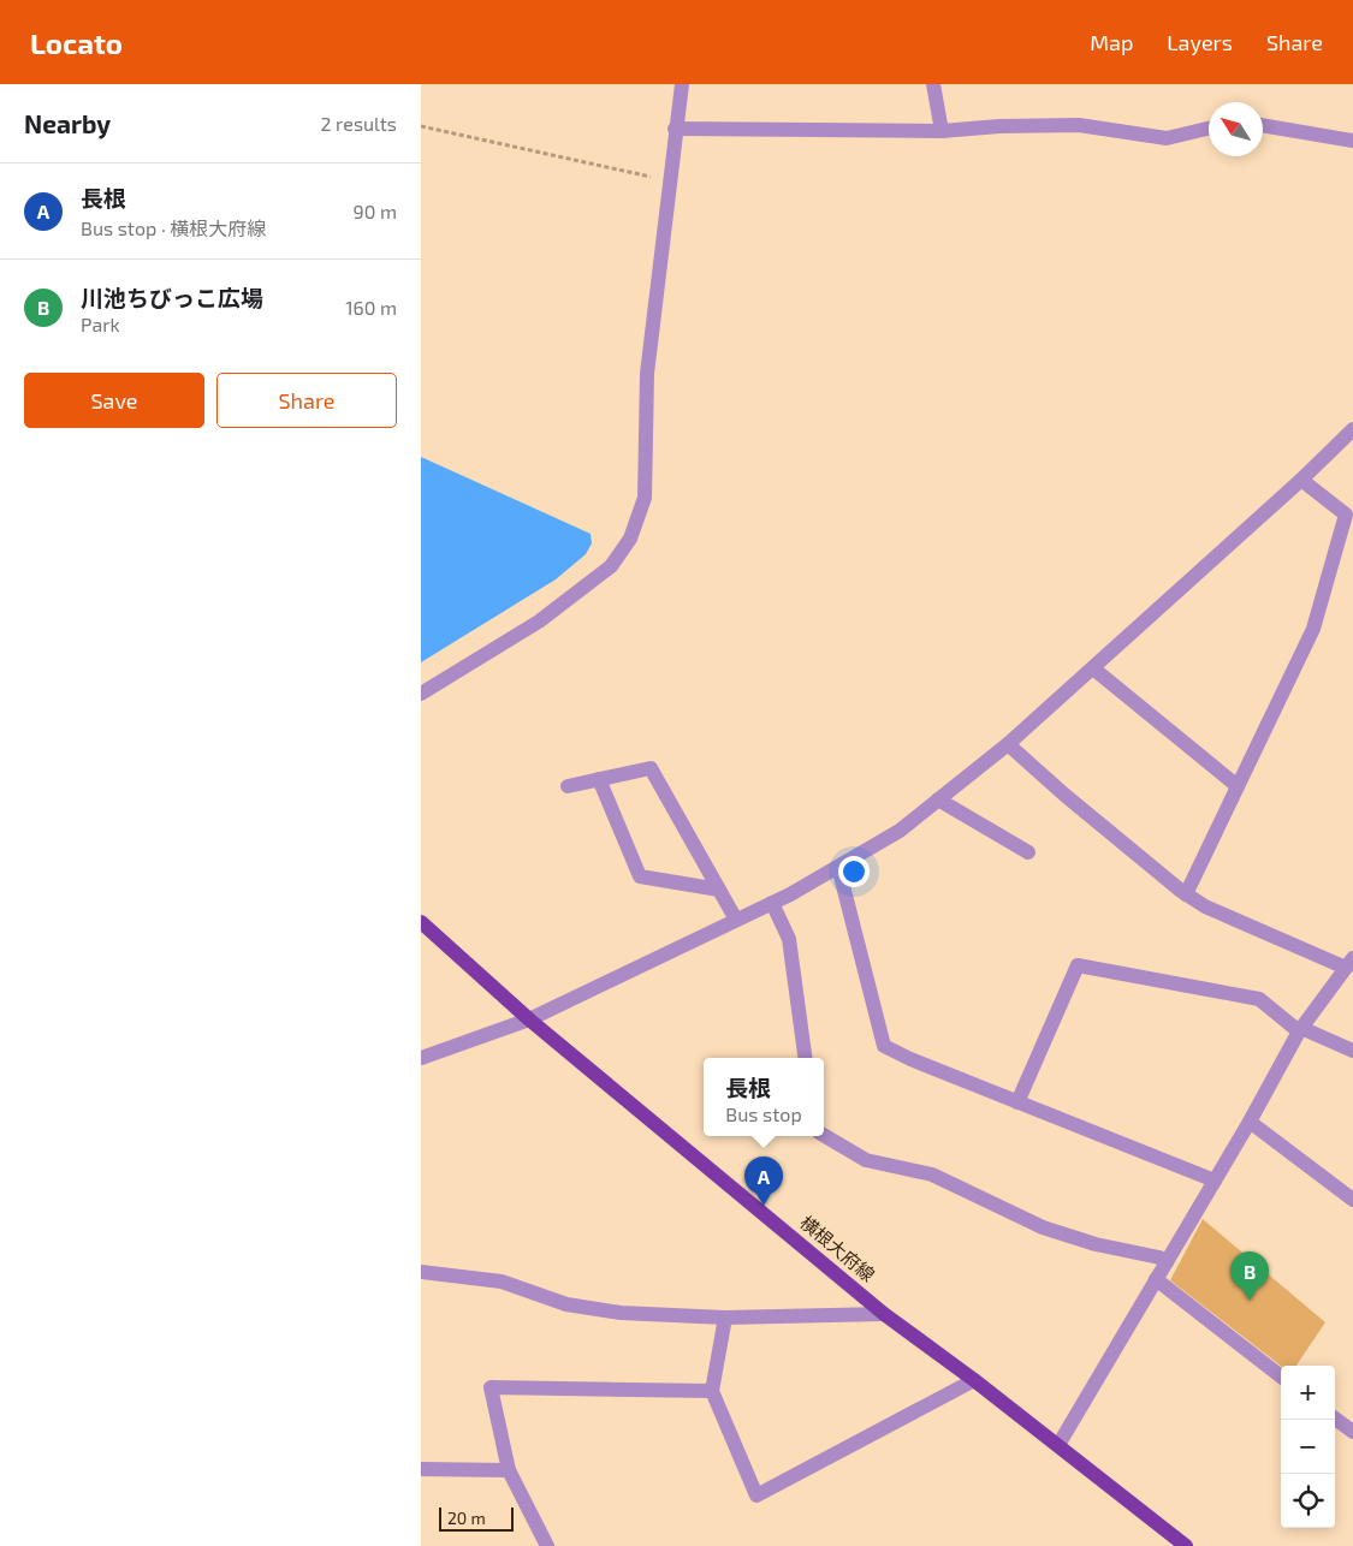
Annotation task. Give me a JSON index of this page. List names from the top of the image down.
{
  "streets": {
    "main road": ["横根大府線"]
  },
  "scale_bar": "20 m",
  "north": "top left",
  "page": {
    "header": "Locato",
    "nav": ["Map", "Layers", "Share"],
    "heading": ["Nearby", "2 results"],
    "list": [
      {
        "mark": "A",
        "name": "長根",
        "note": "Bus stop · 横根大府線",
        "value": "90 m"
      },
      {
        "mark": "B",
        "name": "川池ちびっこ広場",
        "note": "Park",
        "value": "160 m"
      }
    ],
    "buttons": ["Save", "Share"],
    "popup": ["長根", "Bus stop"],
    "pins": ["A", "B"],
    "map_buttons": ["+", "−"],
    "scale": "20 m"
  }
}
